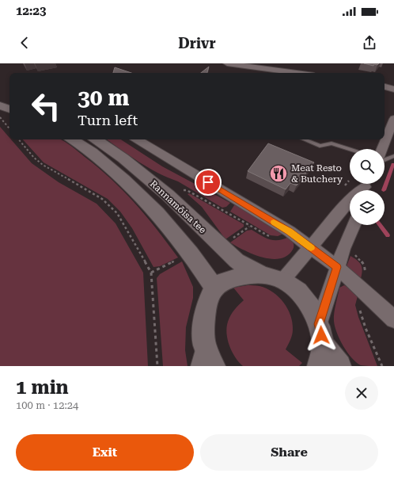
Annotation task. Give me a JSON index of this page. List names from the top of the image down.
{
  "streets": {
    "street": ["Rannamõisa tee"]
  },
  "places": {
    "restaurant": ["Meat Resto & Butchery"]
  },
  "page": {
    "status": "12:23",
    "header": "Drivr",
    "turn": ["30 m", "Turn left"],
    "heading": ["1 min", "100 m · 12:24"],
    "buttons": ["Exit", "Share"]
  }
}
